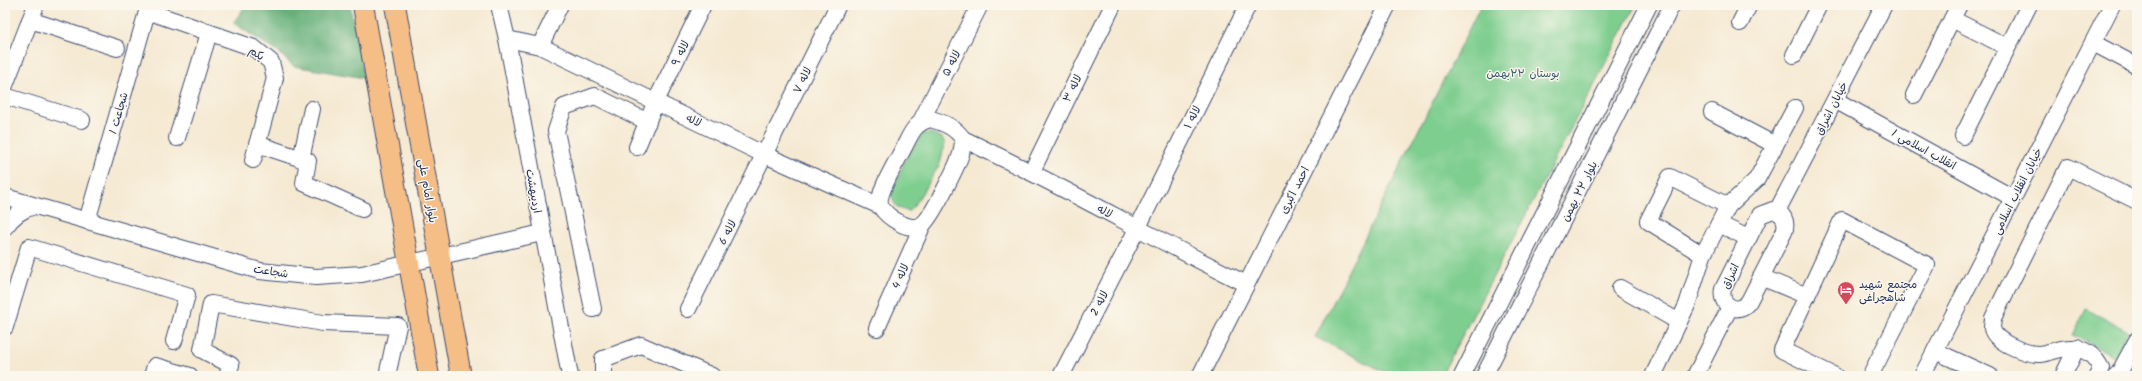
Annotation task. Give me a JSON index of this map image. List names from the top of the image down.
{
  "streets": {
    "main road": ["بلوار امام علی"],
    "street": [
      "یکم",
      "لاله ۹",
      "لاله ۵",
      "لاله ۷",
      "لاله ۳",
      "خیابان اشراق",
      "شجاعت 1",
      "لاله ۱",
      "لاله",
      "انقلاب اسلامی 1",
      "احمد اکبری",
      "اردیبهشت",
      "بلوار ۲۲ بهمن",
      "خیابان انقلاب اسلامی",
      "لاله 6",
      "شجاعت",
      "لاله 4",
      "اشراق",
      "لاله 2"
    ]
  },
  "crossings": [
    ["یکم", "شجاعت 1"],
    ["لاله ۹", "لاله"],
    ["لاله ۵", "لاله"],
    ["لاله ۷", "لاله"],
    ["لاله ۷", "لاله 6"],
    ["لاله ۳", "لاله"],
    ["خیابان اشراق", "انقلاب اسلامی 1"],
    ["خیابان اشراق", "اشراق"],
    ["شجاعت 1", "شجاعت"],
    ["لاله ۱", "لاله"],
    ["لاله ۱", "لاله 2"],
    ["لاله", "احمد اکبری"],
    ["لاله", "اردیبهشت"],
    ["لاله", "لاله 6"],
    ["لاله", "لاله 4"],
    ["لاله", "لاله 2"],
    ["انقلاب اسلامی 1", "خیابان انقلاب اسلامی"],
    ["بلوار امام علی", "شجاعت"],
    ["اردیبهشت", "شجاعت"]
  ],
  "parks": ["بوستان ۲۲بهمن"],
  "places": {
    "hotel": ["مجتمع شهید شاهچراغی"]
  }
}
